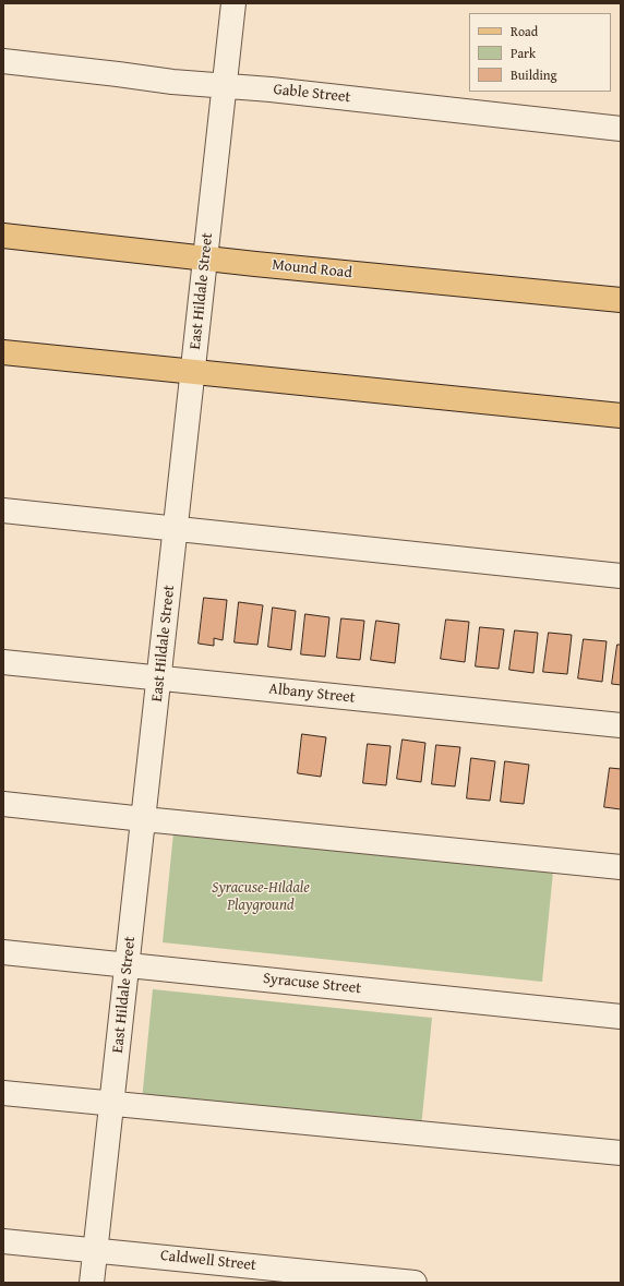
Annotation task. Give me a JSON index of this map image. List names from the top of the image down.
{
  "streets": {
    "main road": ["Mound Road"],
    "street": [
      "Gable Street",
      "East Hildale Street",
      "Albany Street",
      "Syracuse Street",
      "Caldwell Street"
    ]
  },
  "crossings": [
    ["Gable Street", "East Hildale Street"],
    ["Mound Road", "East Hildale Street"],
    ["East Hildale Street", "Albany Street"],
    ["East Hildale Street", "Syracuse Street"],
    ["East Hildale Street", "Caldwell Street"]
  ],
  "parks": ["Syracuse-Hildale Playground"],
  "legend": ["Road", "Park", "Building"]
}
